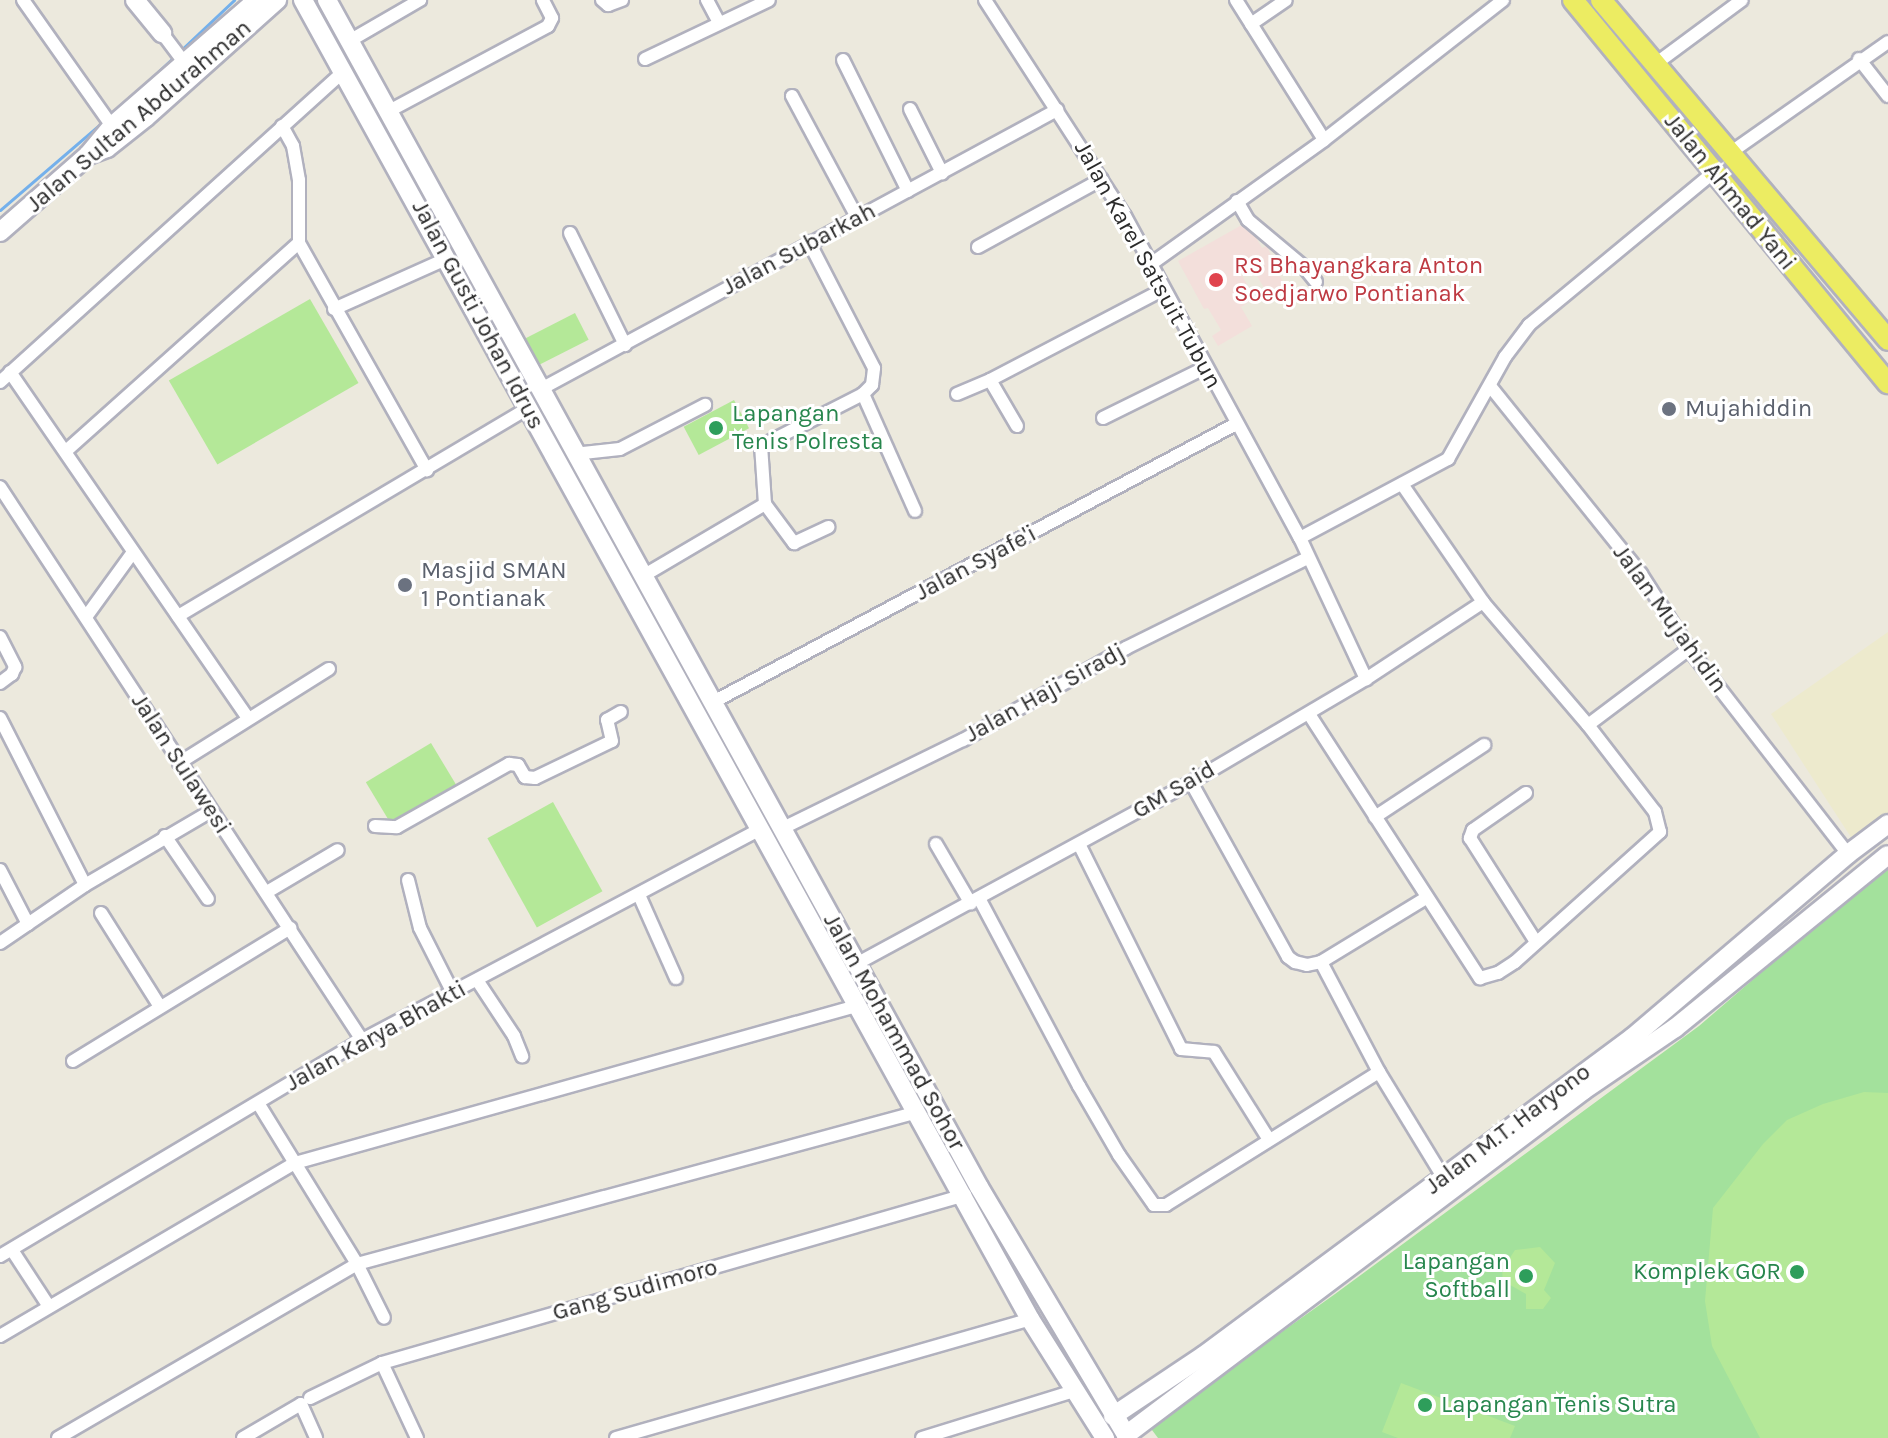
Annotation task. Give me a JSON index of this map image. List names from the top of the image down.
{
  "streets": {
    "main road": ["Jalan Ahmad Yani"],
    "street": [
      "Jalan Sultan Abdurahman",
      "Jalan Subarkah",
      "Jalan Karel Satsuit Tubun",
      "Jalan Gusti Johan Idrus",
      "Jalan Syafe'i",
      "Jalan Mujahidin",
      "Jalan Haji Siradj",
      "Jalan Sulawesi",
      "GM Said",
      "Jalan Mohammad Sohor",
      "Jalan Karya Bhakti",
      "Jalan M.T. Haryono",
      "Gang Sudimoro"
    ]
  },
  "crossings": [
    ["Jalan Subarkah", "Jalan Karel Satsuit Tubun"],
    ["Jalan Subarkah", "Jalan Gusti Johan Idrus"],
    ["Jalan Karel Satsuit Tubun", "Jalan Syafe'i"],
    ["Jalan Karel Satsuit Tubun", "Jalan Haji Siradj"],
    ["Jalan Karel Satsuit Tubun", "GM Said"],
    ["Jalan Gusti Johan Idrus", "Jalan Mohammad Sohor"],
    ["Jalan Syafe'i", "Jalan Mohammad Sohor"],
    ["Jalan Mujahidin", "Jalan M.T. Haryono"],
    ["Jalan Haji Siradj", "Jalan Mohammad Sohor"],
    ["Jalan Sulawesi", "Jalan Karya Bhakti"],
    ["GM Said", "Jalan Mohammad Sohor"],
    ["Jalan Mohammad Sohor", "Jalan Karya Bhakti"],
    ["Jalan Mohammad Sohor", "Jalan M.T. Haryono"],
    ["Jalan Mohammad Sohor", "Gang Sudimoro"]
  ],
  "places": [
    "RS Bhayangkara Anton Soedjarwo Pontianak",
    "Mujahiddin",
    "Lapangan Tenis Polresta",
    "Masjid SMAN 1 Pontianak",
    "Komplek GOR",
    "Lapangan Softball",
    "Lapangan Tenis Sutra"
  ]
}
